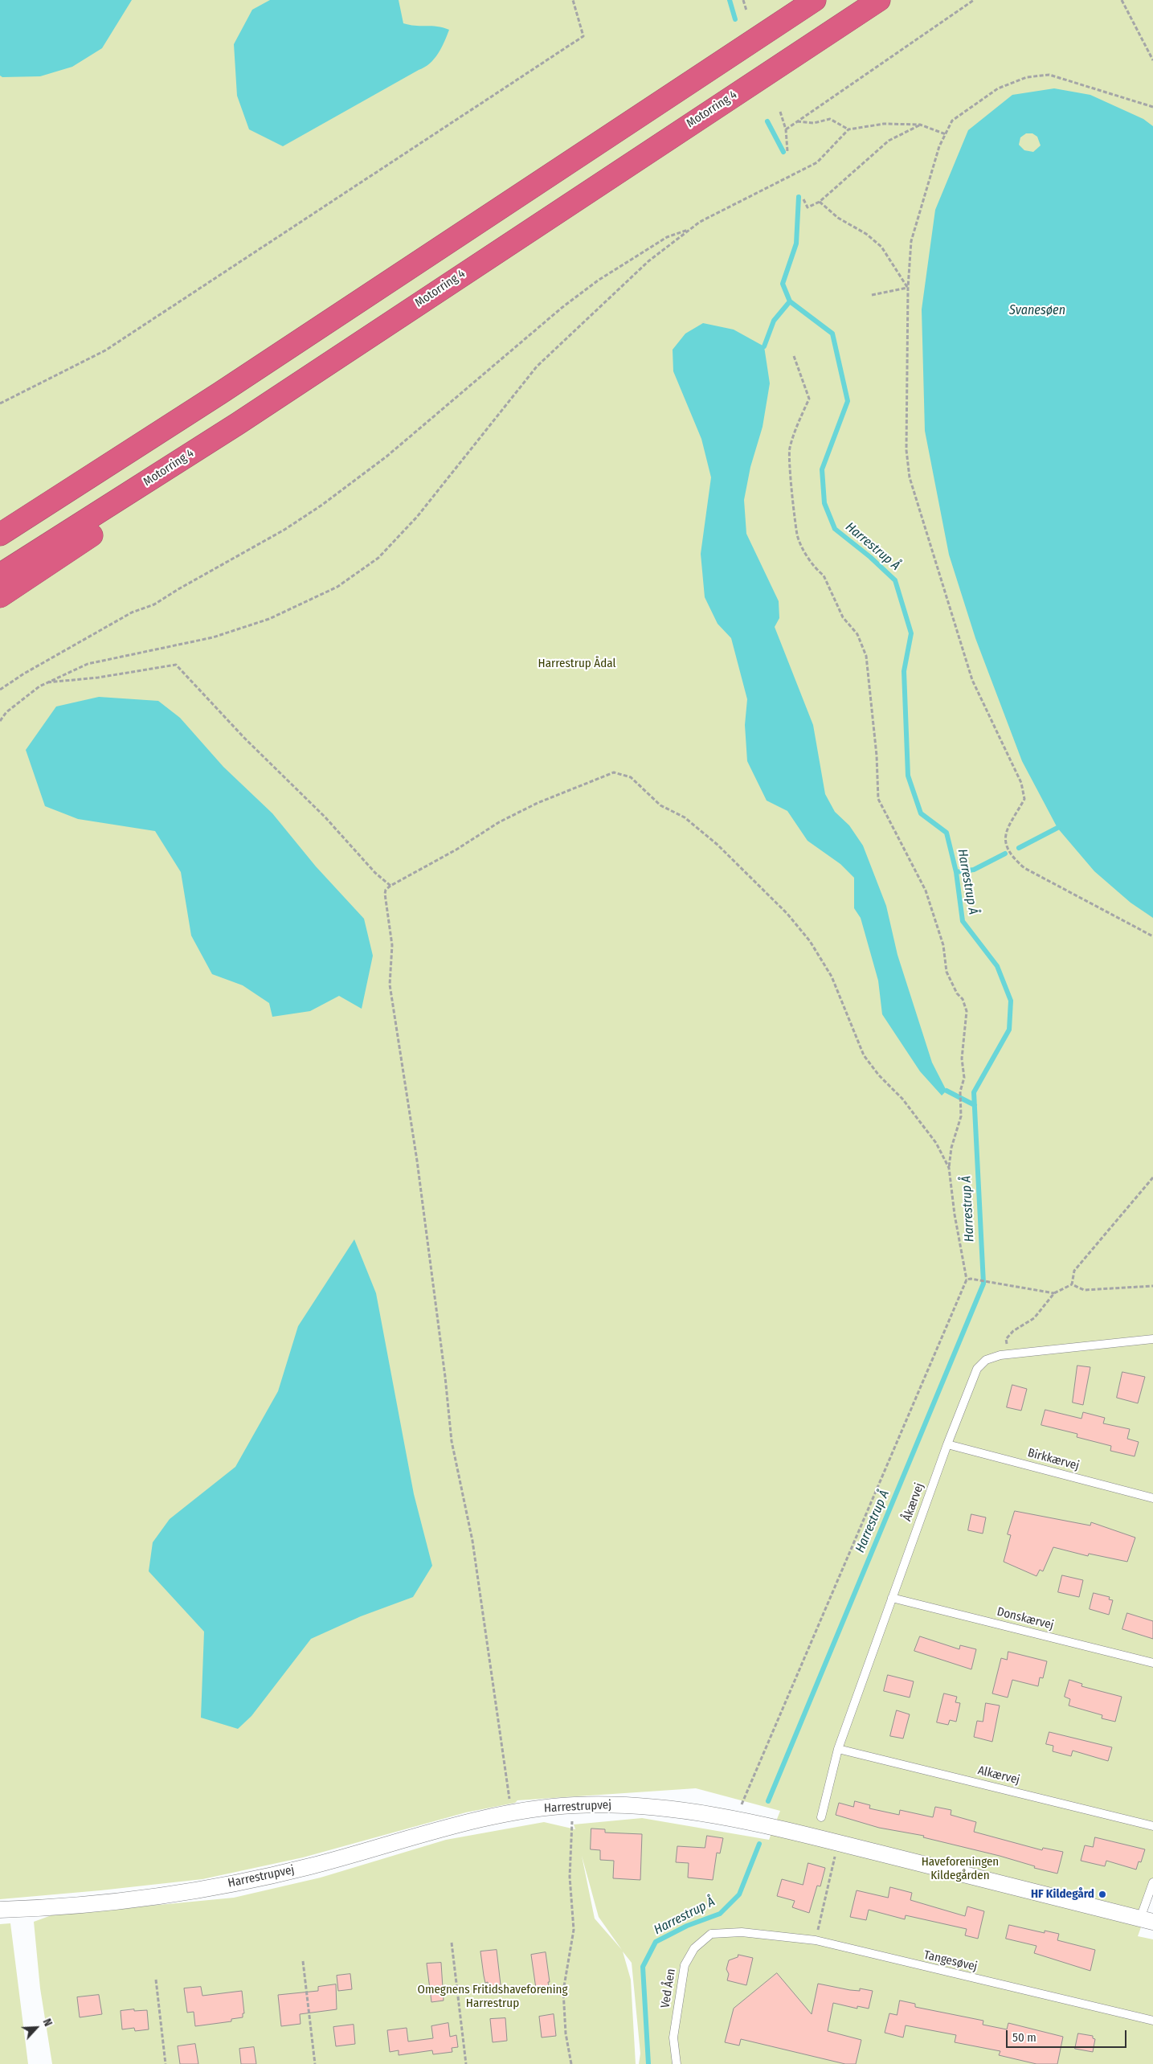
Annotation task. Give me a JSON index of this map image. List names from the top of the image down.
{
  "streets": {
    "highway": ["Motorring 4"],
    "street": ["Harrestrupvej"],
    "lane": [
      "Birkkærvej",
      "Åkærvej",
      "Donskærvej",
      "Alkærvej",
      "Tangesøvej",
      "Ved Åen"
    ]
  },
  "crossings": [
    ["Birkkærvej", "Åkærvej"],
    ["Åkærvej", "Donskærvej"],
    ["Åkærvej", "Alkærvej"],
    ["Tangesøvej", "Ved Åen"]
  ],
  "water": ["Svanesøen", "Harrestrup Å"],
  "parks": ["Harrestrup Ådal", "Haveforeningen Kildegården", "Omegnens Fritidshaveforening Harrestrup"],
  "places": ["HF Kildegård"],
  "scale_bar": "50 m",
  "north": "top right"
}
